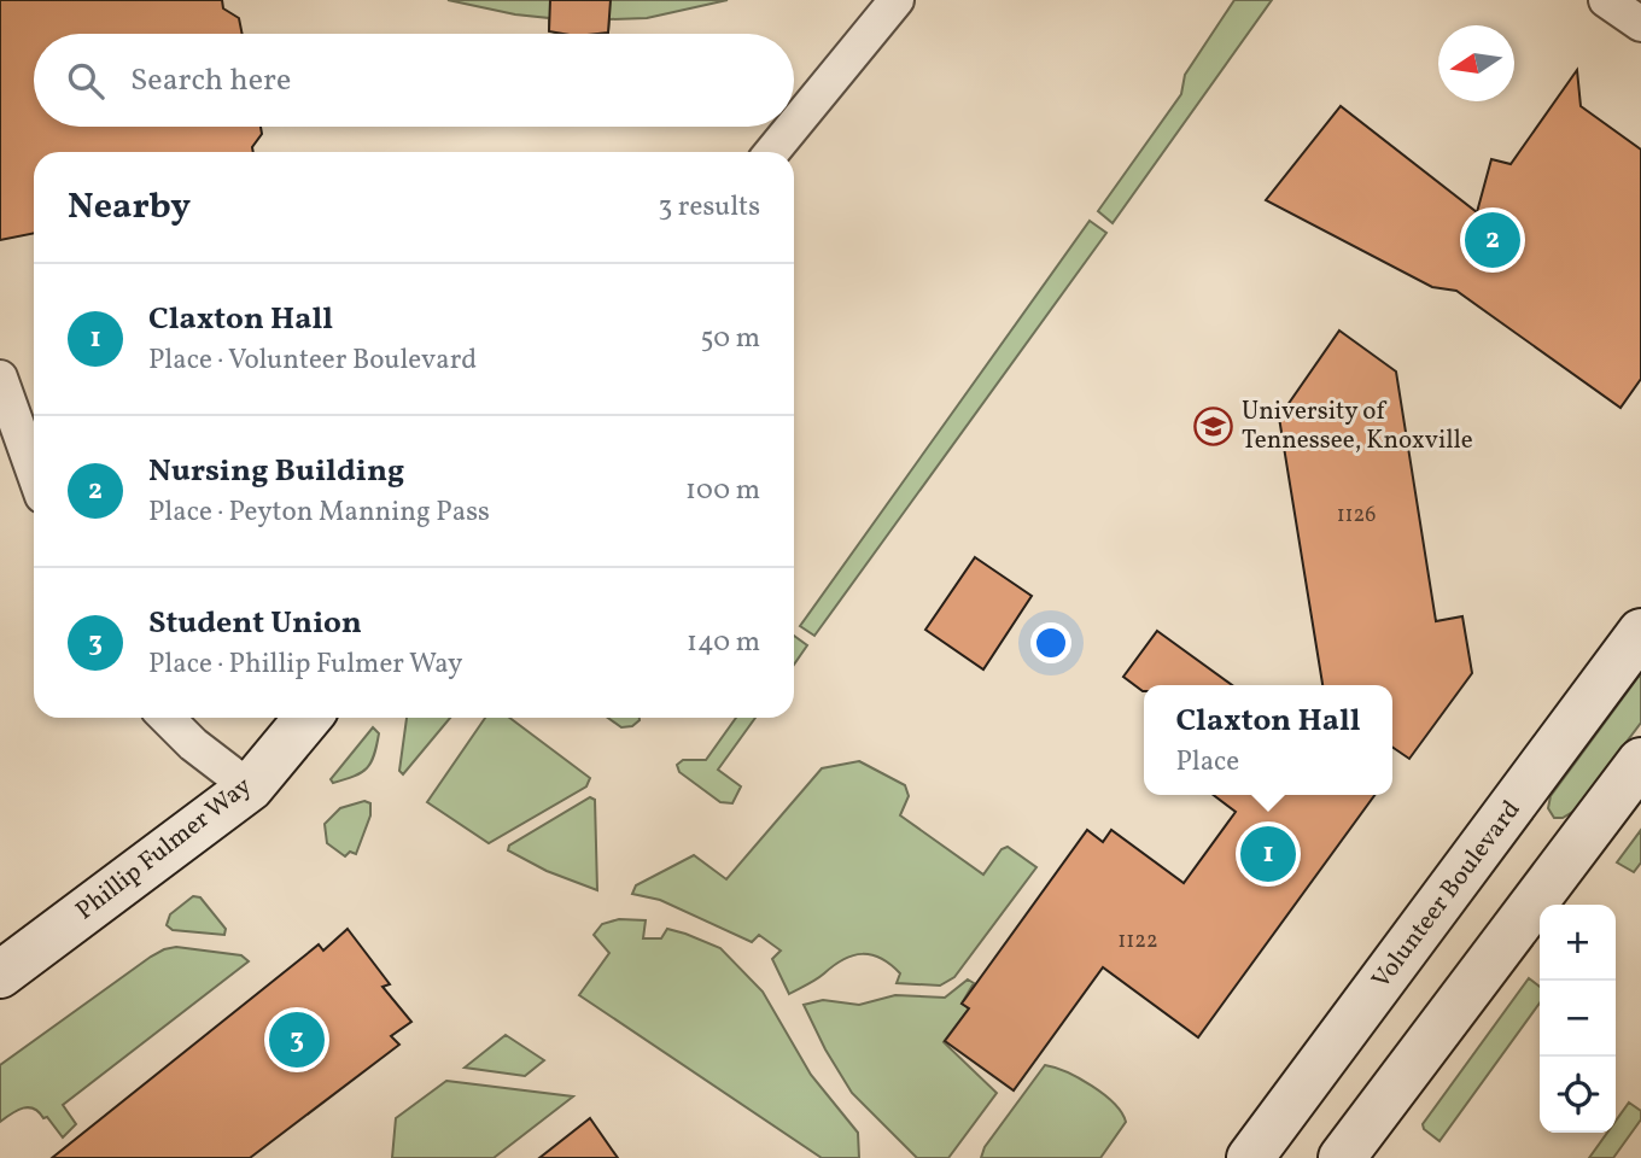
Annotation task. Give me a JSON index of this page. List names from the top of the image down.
{
  "streets": {
    "street": ["Phillip Fulmer Way", "Volunteer Boulevard"]
  },
  "places": {
    "school or university": ["University of Tennessee, Knoxville"]
  },
  "house_numbers": ["1126", "1122"],
  "north": "left",
  "page": {
    "search": "Search here",
    "heading": ["Nearby", "3 results"],
    "pins": ["2", "1", "3"],
    "list": [
      {
        "mark": "1",
        "name": "Claxton Hall",
        "note": "Place · Volunteer Boulevard",
        "value": "50 m"
      },
      {
        "mark": "2",
        "name": "Nursing Building",
        "note": "Place · Peyton Manning Pass",
        "value": "100 m"
      },
      {
        "mark": "3",
        "name": "Student Union",
        "note": "Place · Phillip Fulmer Way",
        "value": "140 m"
      }
    ],
    "popup": ["Claxton Hall", "Place"],
    "map_buttons": ["+", "−"]
  }
}
